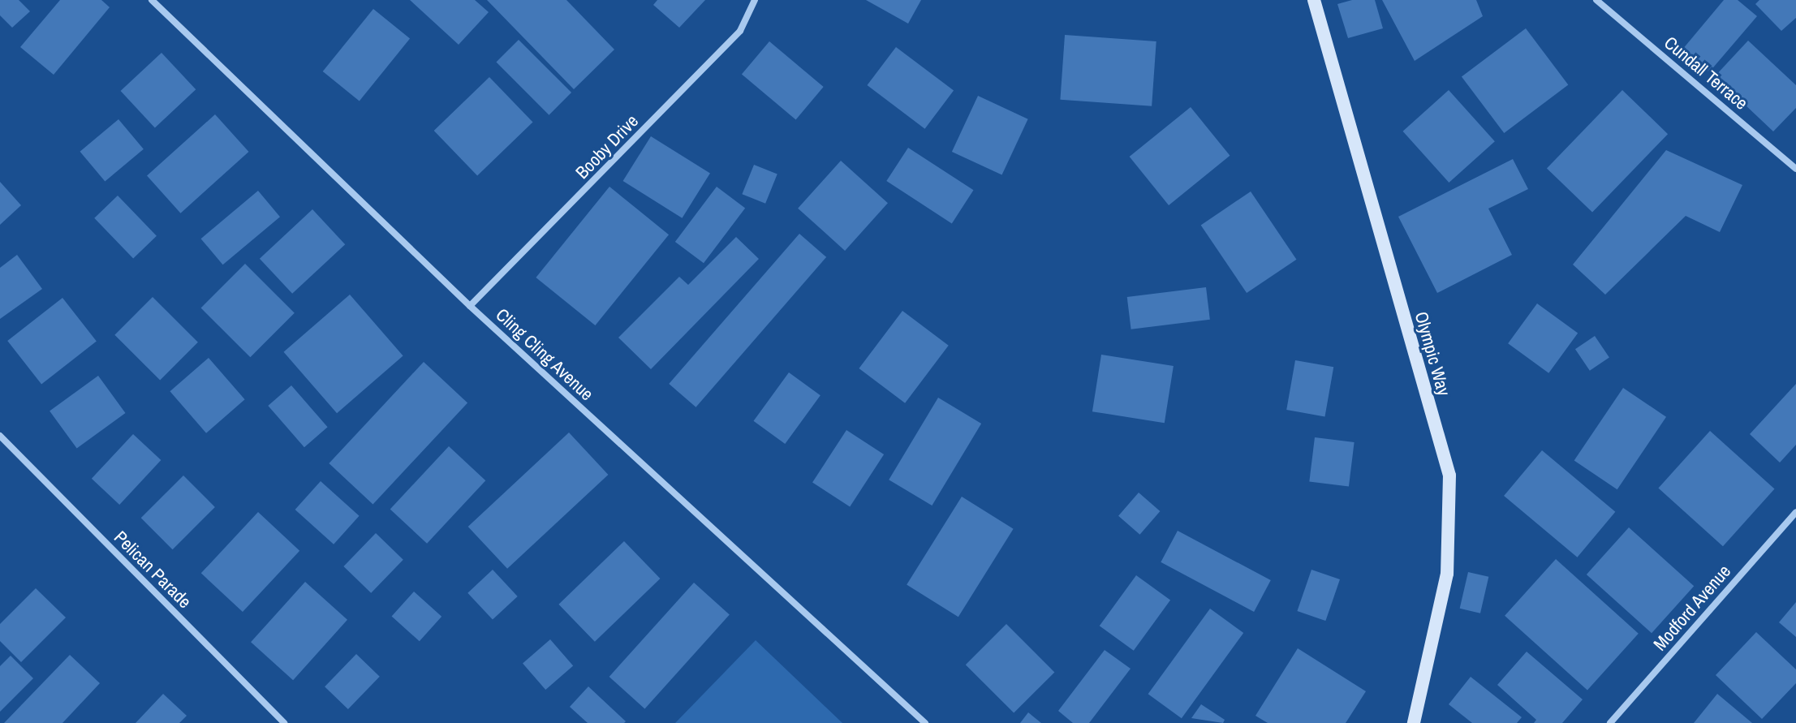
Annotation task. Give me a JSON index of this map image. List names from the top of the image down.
{
  "streets": {
    "street": [
      "Cundall Terrace",
      "Booby Drive",
      "Olympic Way",
      "Cling Cling Avenue",
      "Pelican Parade",
      "Modford Avenue"
    ]
  },
  "crossings": [
    ["Booby Drive", "Cling Cling Avenue"]
  ]
}
